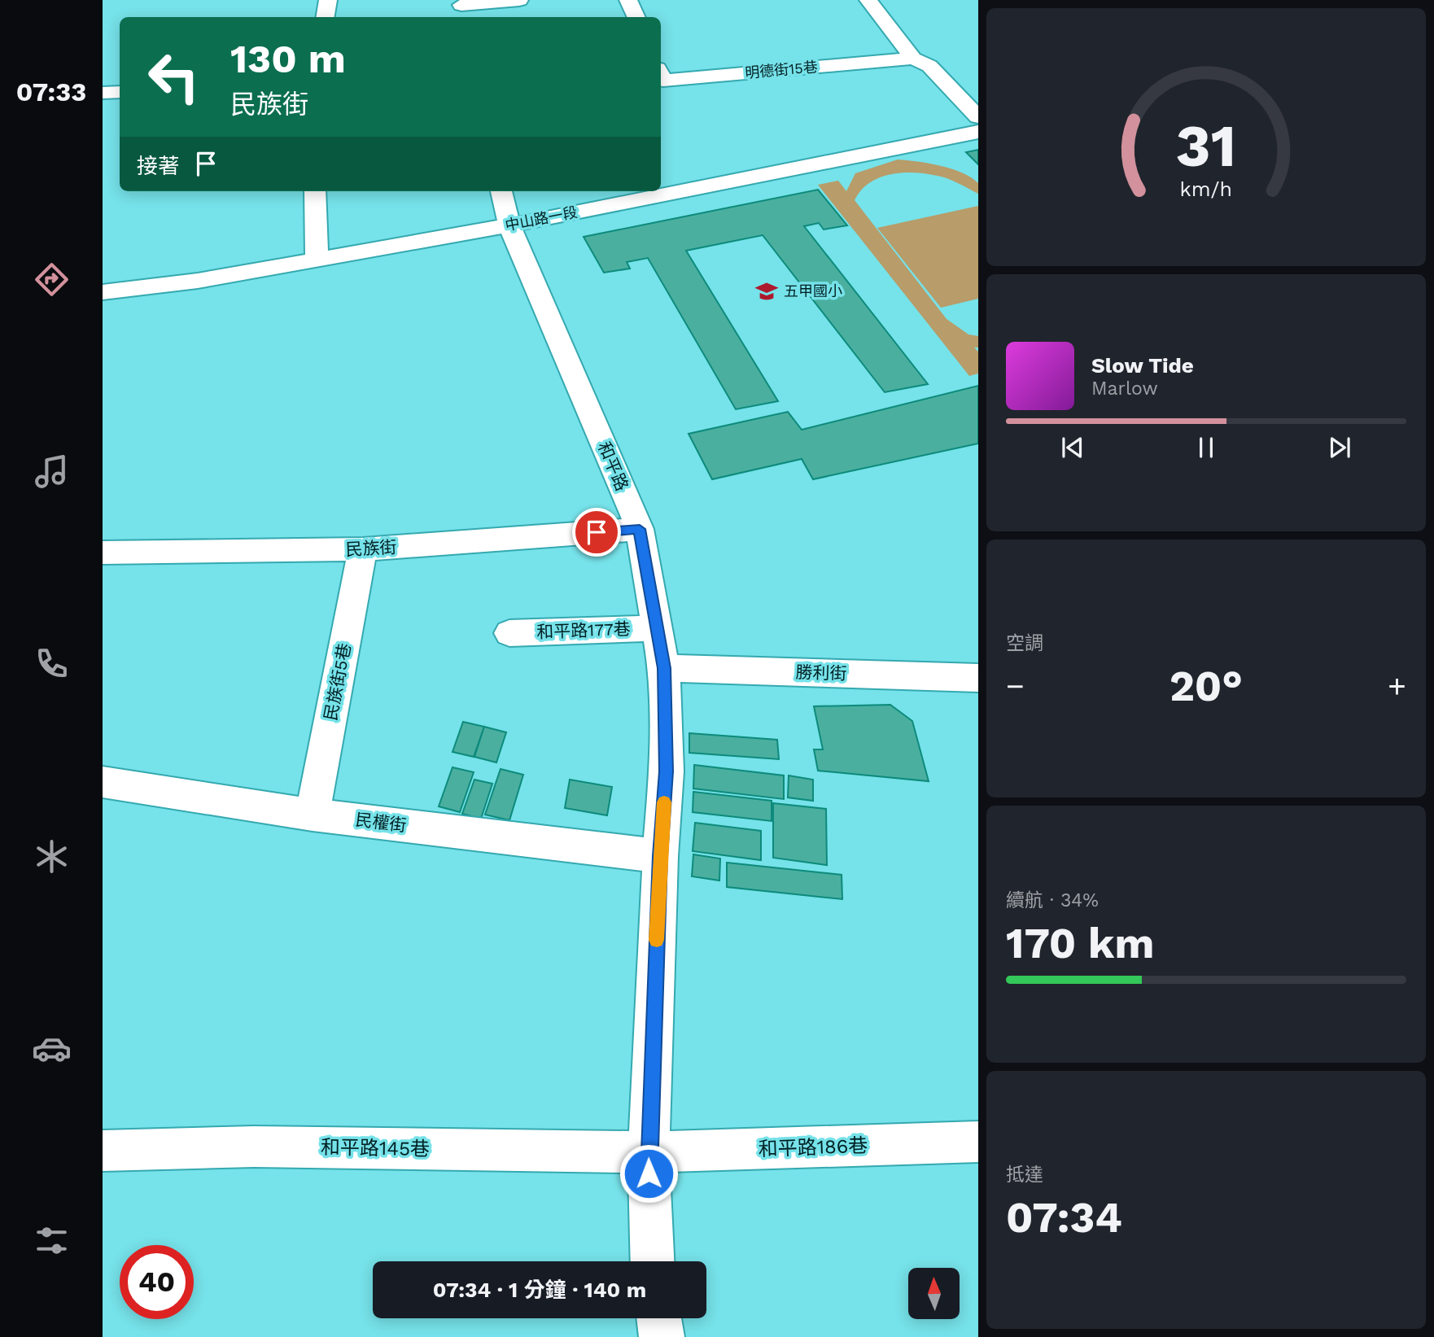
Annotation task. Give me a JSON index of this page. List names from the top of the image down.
{
  "streets": {
    "street": [
      "明德街15巷",
      "中山路一段",
      "和平路",
      "民族街",
      "和平路177巷",
      "勝利街",
      "民族街5巷",
      "民權街",
      "和平路186巷",
      "和平路145巷"
    ]
  },
  "crossings": [
    ["中山路一段", "和平路"],
    ["和平路", "民族街"],
    ["和平路", "和平路177巷"],
    ["和平路", "勝利街"],
    ["和平路", "民權街"],
    ["和平路", "和平路186巷"],
    ["和平路", "和平路145巷"],
    ["民族街", "民族街5巷"],
    ["民族街5巷", "民權街"],
    ["和平路186巷", "和平路145巷"]
  ],
  "places": {
    "school or university": ["五甲國小"]
  },
  "north": "top",
  "page": {
    "tabs": "07:33",
    "turn": ["130 m", "民族街"],
    "then": "接著",
    "song": ["Slow Tide", "Marlow"],
    "tile": [
      "空調",
      ["續航 · 34%", "170 km"],
      ["抵達", "07:34"]
    ],
    "heat": ["−", "20°", "+"],
    "limit": "40",
    "trip": "07:34 · 1 分鐘 · 140 m",
    "gauge": ["31", "km/h"]
  }
}
